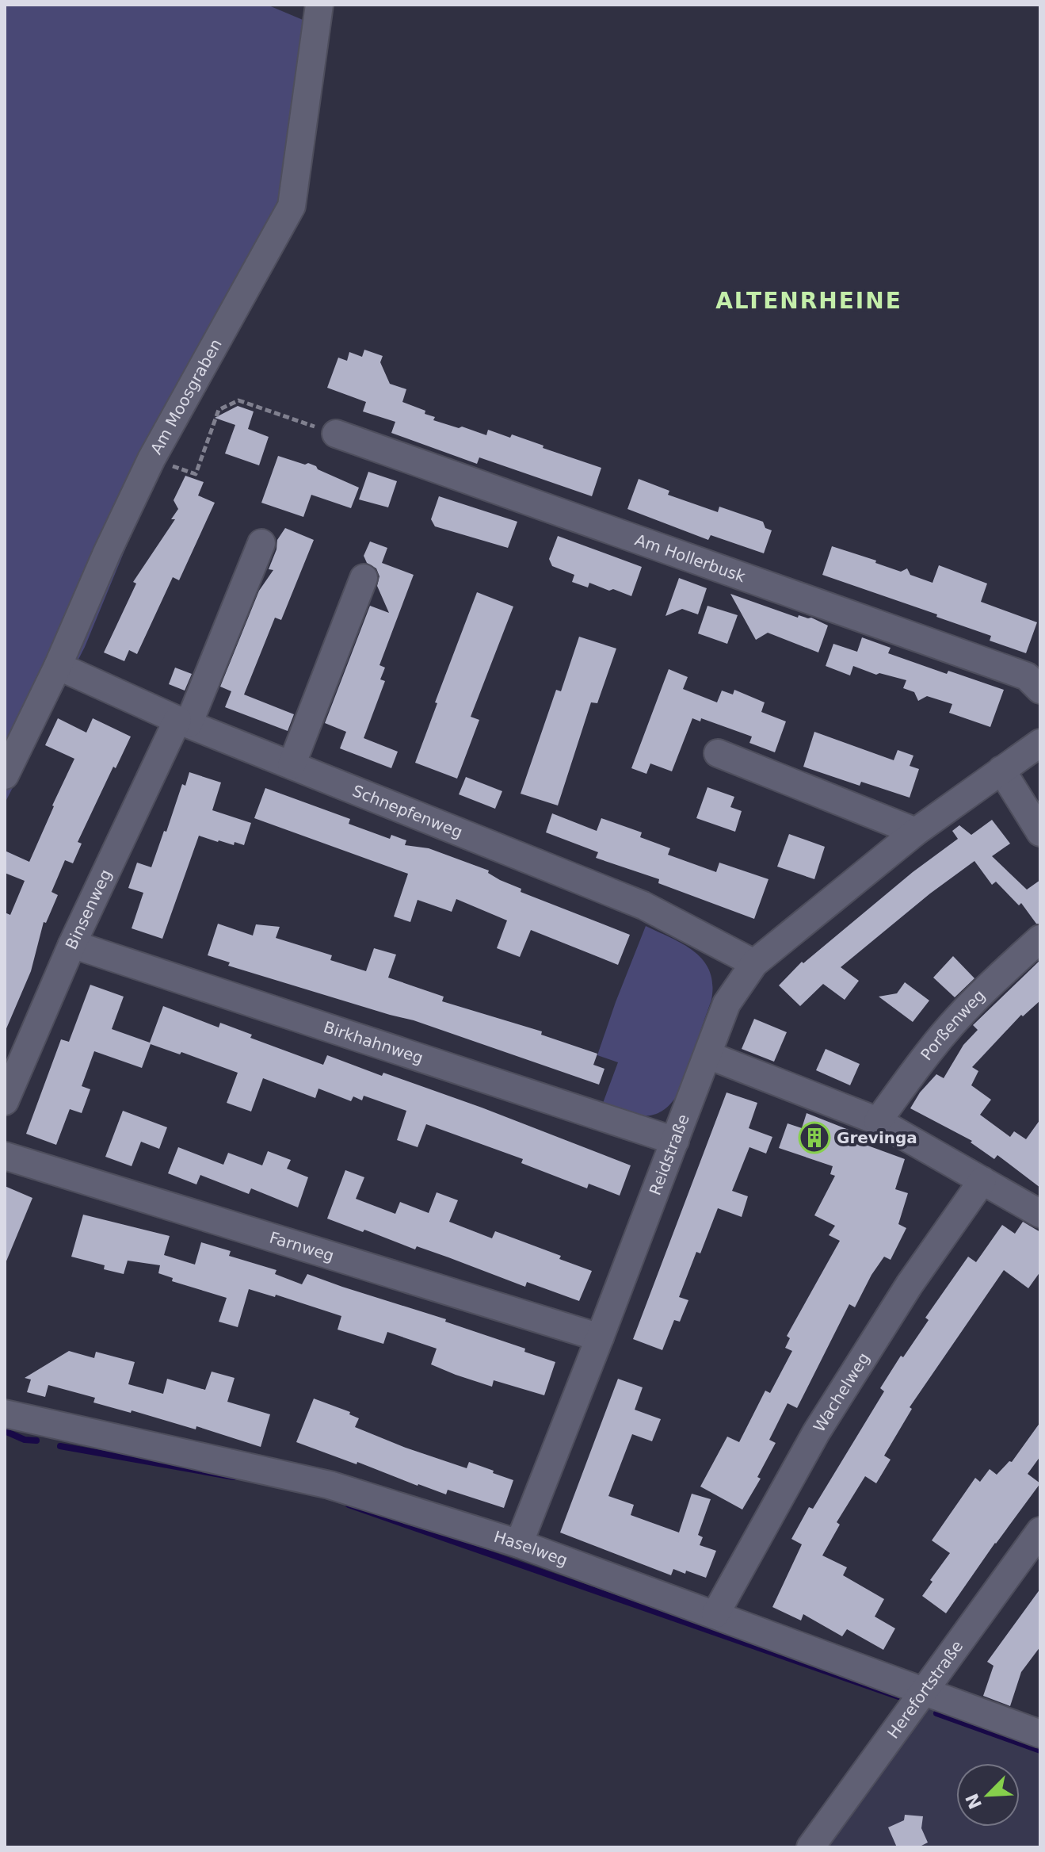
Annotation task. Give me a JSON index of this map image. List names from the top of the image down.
{
  "streets": {
    "street": [
      "Am Moosgraben",
      "Am Hollerbusk",
      "Schnepfenweg",
      "Binsenweg",
      "Porßenweg",
      "Birkhahnweg",
      "Reidstraße",
      "Farnweg",
      "Wachelweg",
      "Haselweg",
      "Herefortstraße"
    ]
  },
  "crossings": [
    ["Am Moosgraben", "Schnepfenweg"],
    ["Schnepfenweg", "Binsenweg"],
    ["Schnepfenweg", "Reidstraße"],
    ["Binsenweg", "Birkhahnweg"],
    ["Birkhahnweg", "Reidstraße"],
    ["Reidstraße", "Farnweg"],
    ["Reidstraße", "Haselweg"],
    ["Wachelweg", "Haselweg"],
    ["Haselweg", "Herefortstraße"]
  ],
  "districts": ["ALTENRHEINE"],
  "places": {
    "building": ["Grevinga"]
  },
  "north": "bottom left"
}
